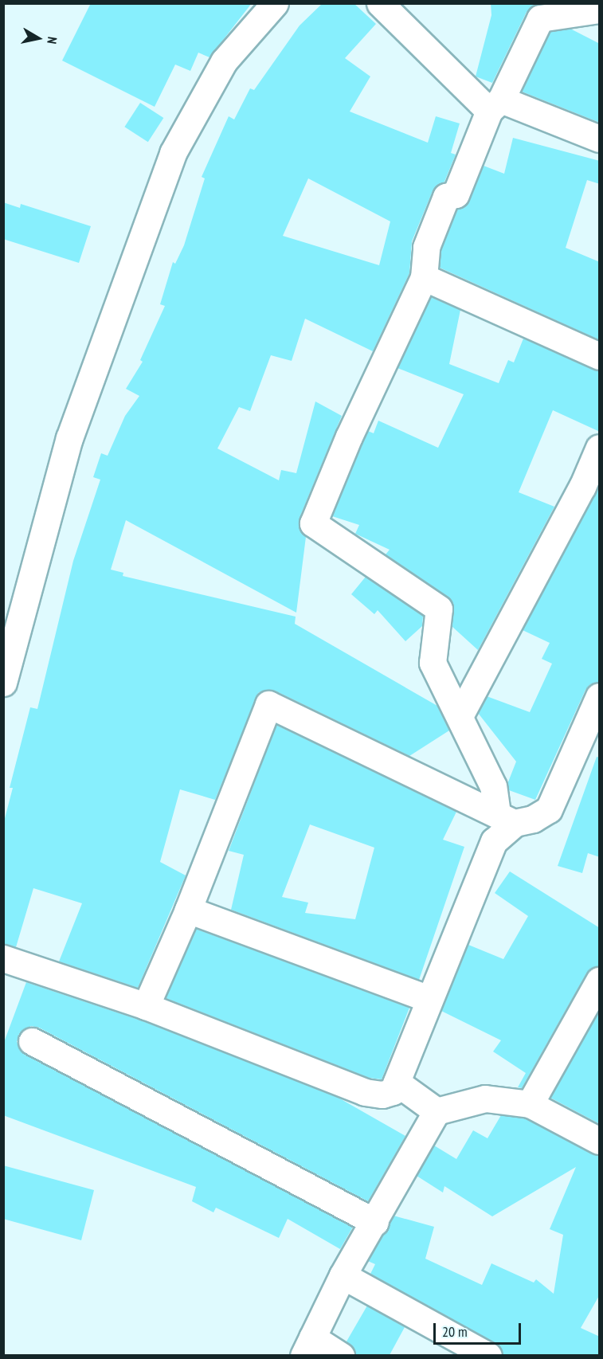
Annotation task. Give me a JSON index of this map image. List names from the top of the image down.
{
  "scale_bar": "20 m",
  "north": "right"
}
